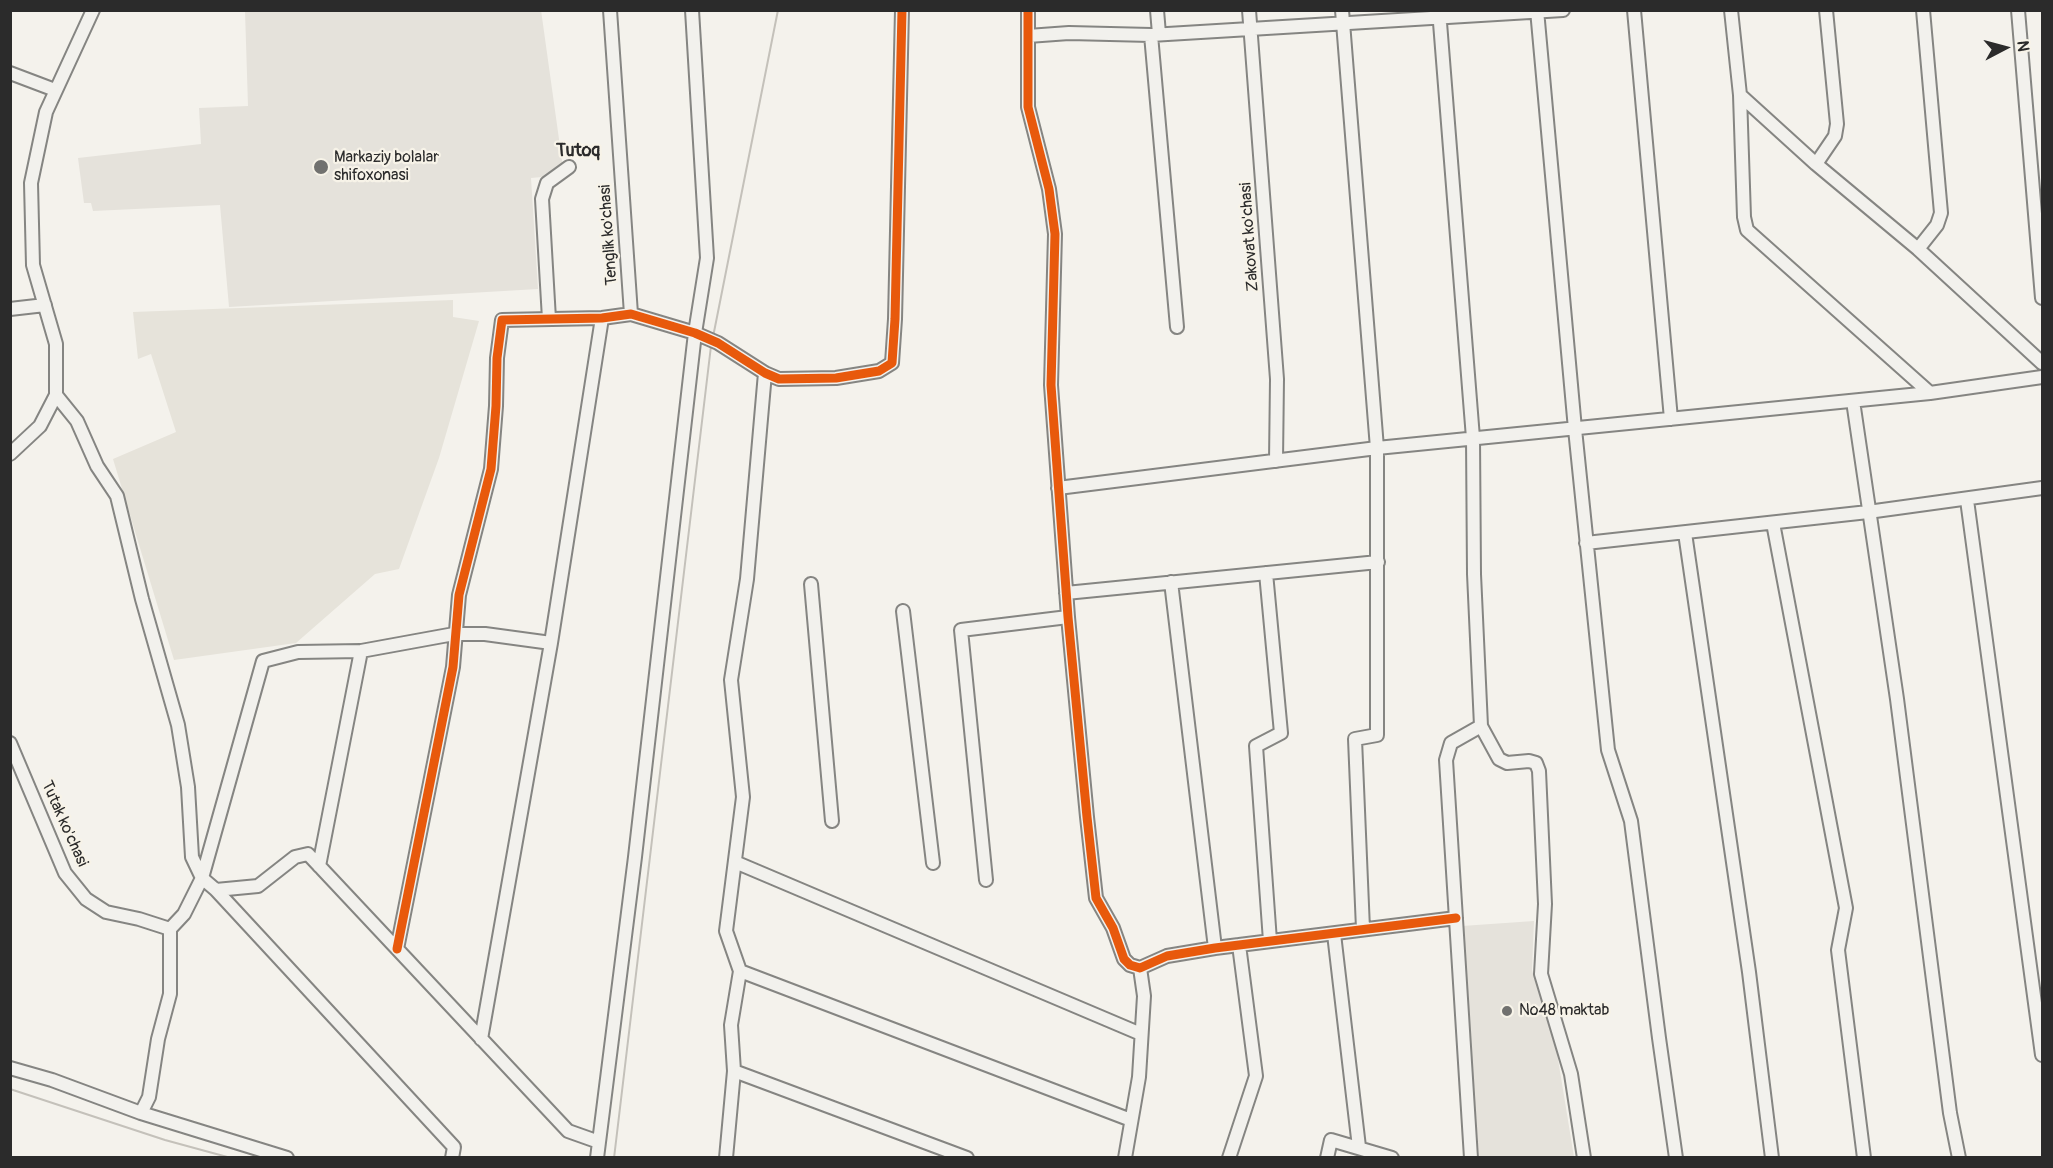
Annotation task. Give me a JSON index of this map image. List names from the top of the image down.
{
  "streets": {
    "street": ["Tenglik ko'chasi", "Zakovat ko'chasi", "Tutak ko'chasi"]
  },
  "districts": ["Tutoq"],
  "places": ["Markaziy bolalar shifoxonasi", "№48 maktab"],
  "north": "right"
}
